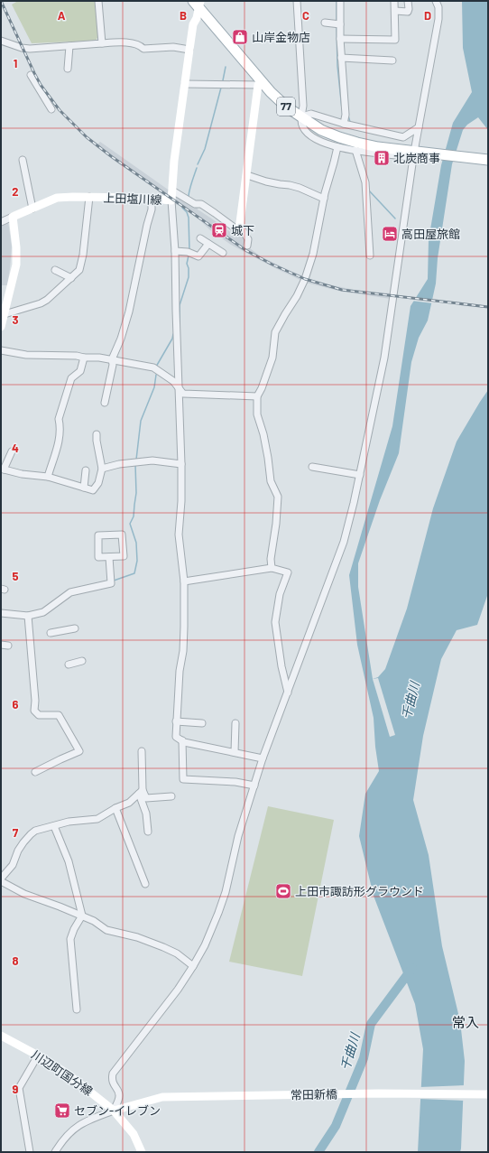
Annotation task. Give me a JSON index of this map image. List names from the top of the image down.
{
  "streets": {
    "main road": ["77"],
    "street": ["上田塩川線", "川辺町国分線", "常田新橋"]
  },
  "crossings": [
    ["77", "上田塩川線"],
    ["川辺町国分線", "常田新橋"]
  ],
  "districts": ["常入"],
  "water": ["千曲川"],
  "places": {
    "shop": ["山岸金物店"],
    "building": ["北炭商事"],
    "station": ["城下"],
    "hotel": ["高田屋旅館"],
    "sports": ["上田市諏訪形グラウンド"],
    "supermarket": ["セブン-イレブン"]
  },
  "grid": {
    "columns": [
      "A",
      "B",
      "C",
      "D"
    ],
    "rows": [
      "1",
      "2",
      "3",
      "4",
      "5",
      "6",
      "7",
      "8",
      "9"
    ]
  }
}
